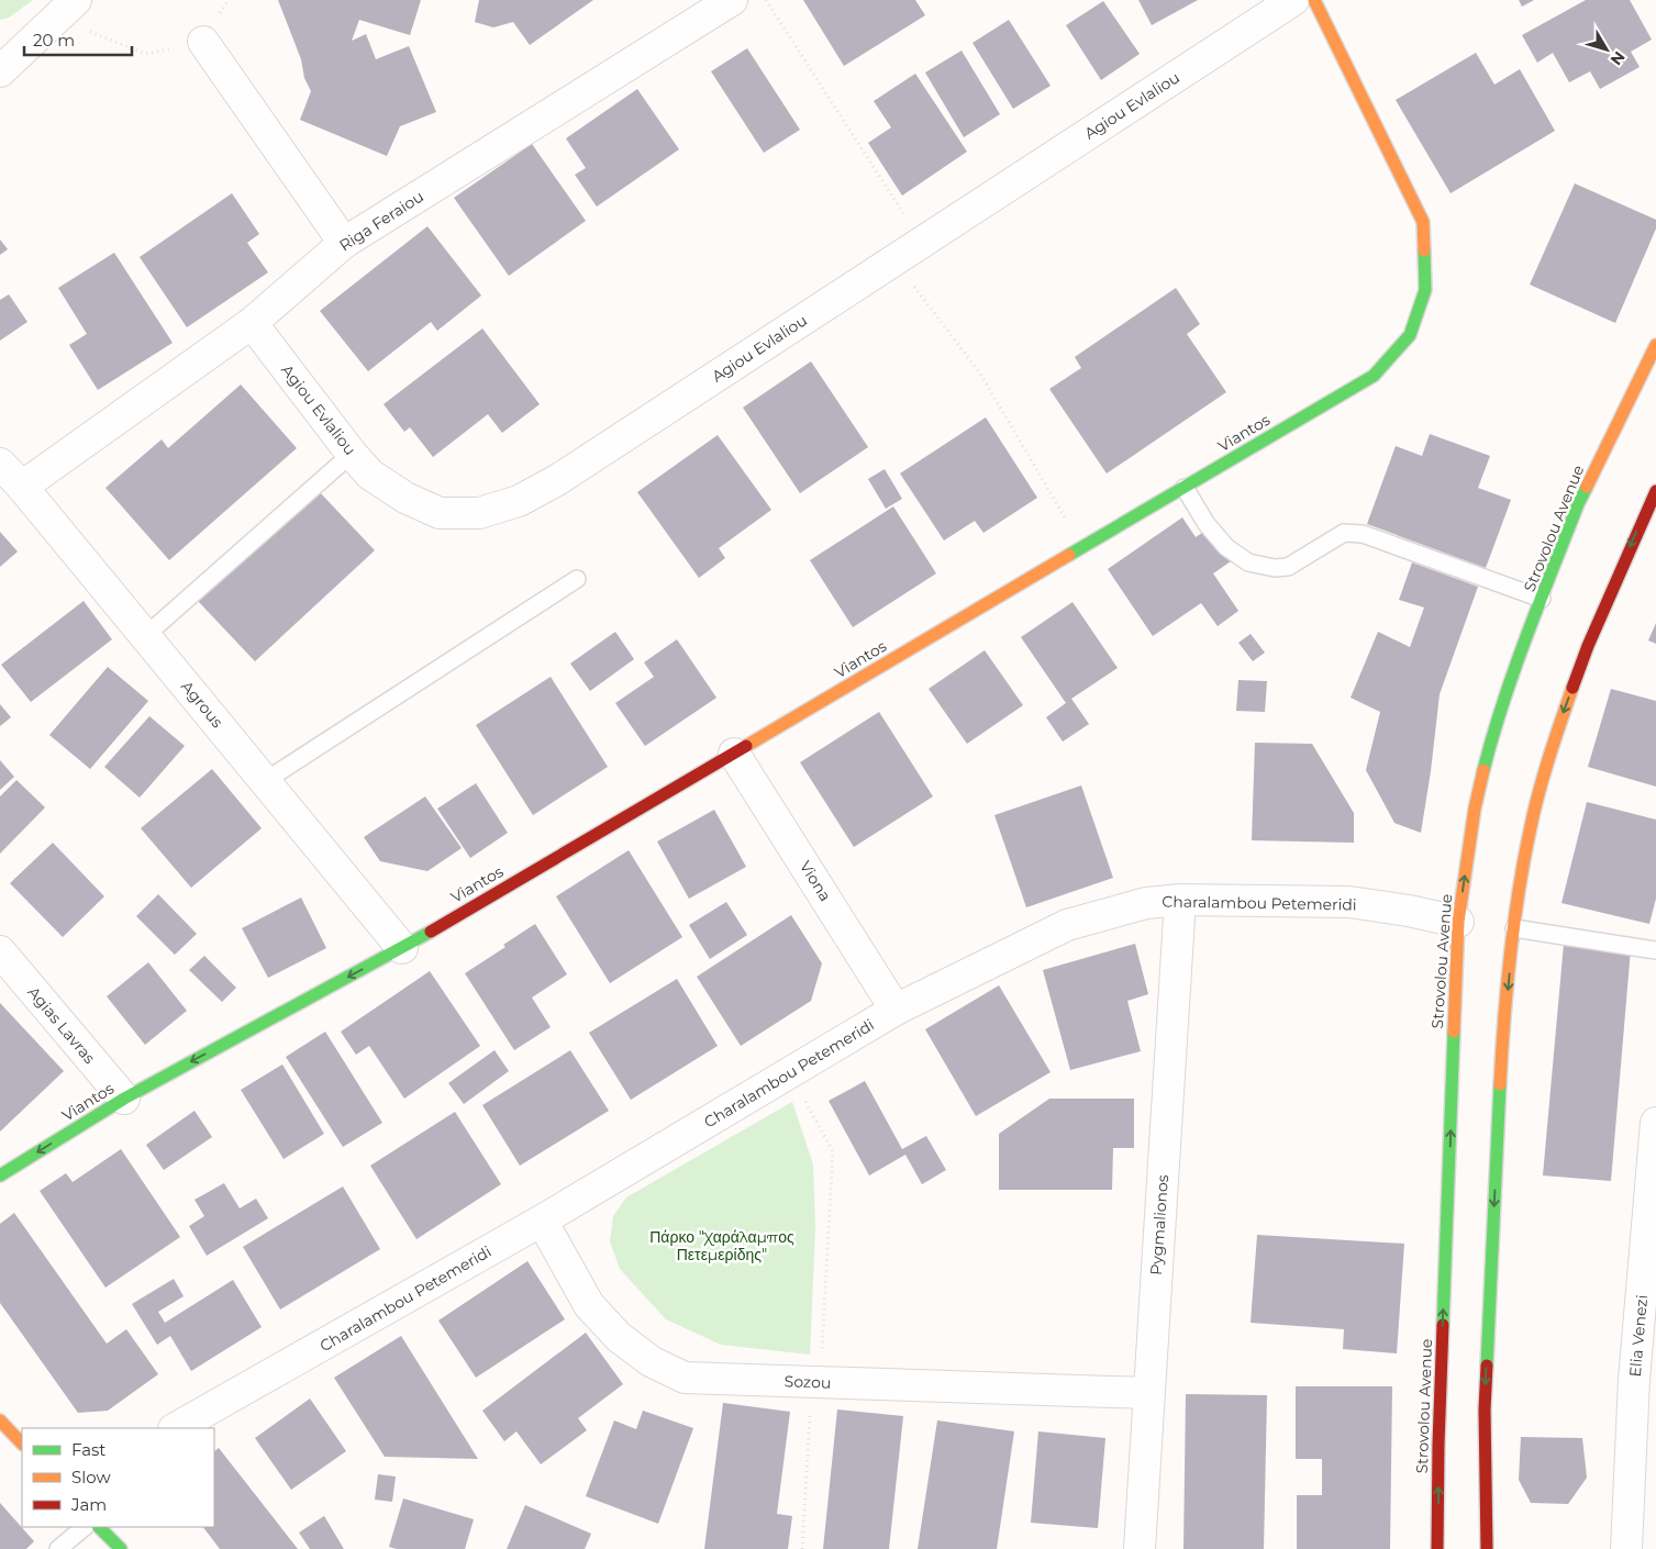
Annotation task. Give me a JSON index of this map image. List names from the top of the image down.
{
  "streets": {
    "main road": ["Viantos", "Strovolou Avenue"],
    "street": [
      "Agiou Evlaliou",
      "Riga Feraiou",
      "Agrous",
      "Viona",
      "Charalambou Petemeridi",
      "Agias Lavras",
      "Pygmalionos",
      "Elia Venezi",
      "Sozou"
    ]
  },
  "crossings": [
    ["Agiou Evlaliou", "Riga Feraiou"],
    ["Riga Feraiou", "Agrous"],
    ["Viantos", "Agrous"],
    ["Viantos", "Viona"],
    ["Viantos", "Agias Lavras"],
    ["Strovolou Avenue", "Charalambou Petemeridi"],
    ["Viona", "Charalambou Petemeridi"],
    ["Charalambou Petemeridi", "Pygmalionos"],
    ["Charalambou Petemeridi", "Sozou"],
    ["Pygmalionos", "Sozou"]
  ],
  "parks": ["Πάρκο \"Χαράλαμπος Πετεμερίδης\""],
  "legend": ["Fast", "Slow", "Jam"],
  "scale_bar": "20 m",
  "north": "bottom right"
}
